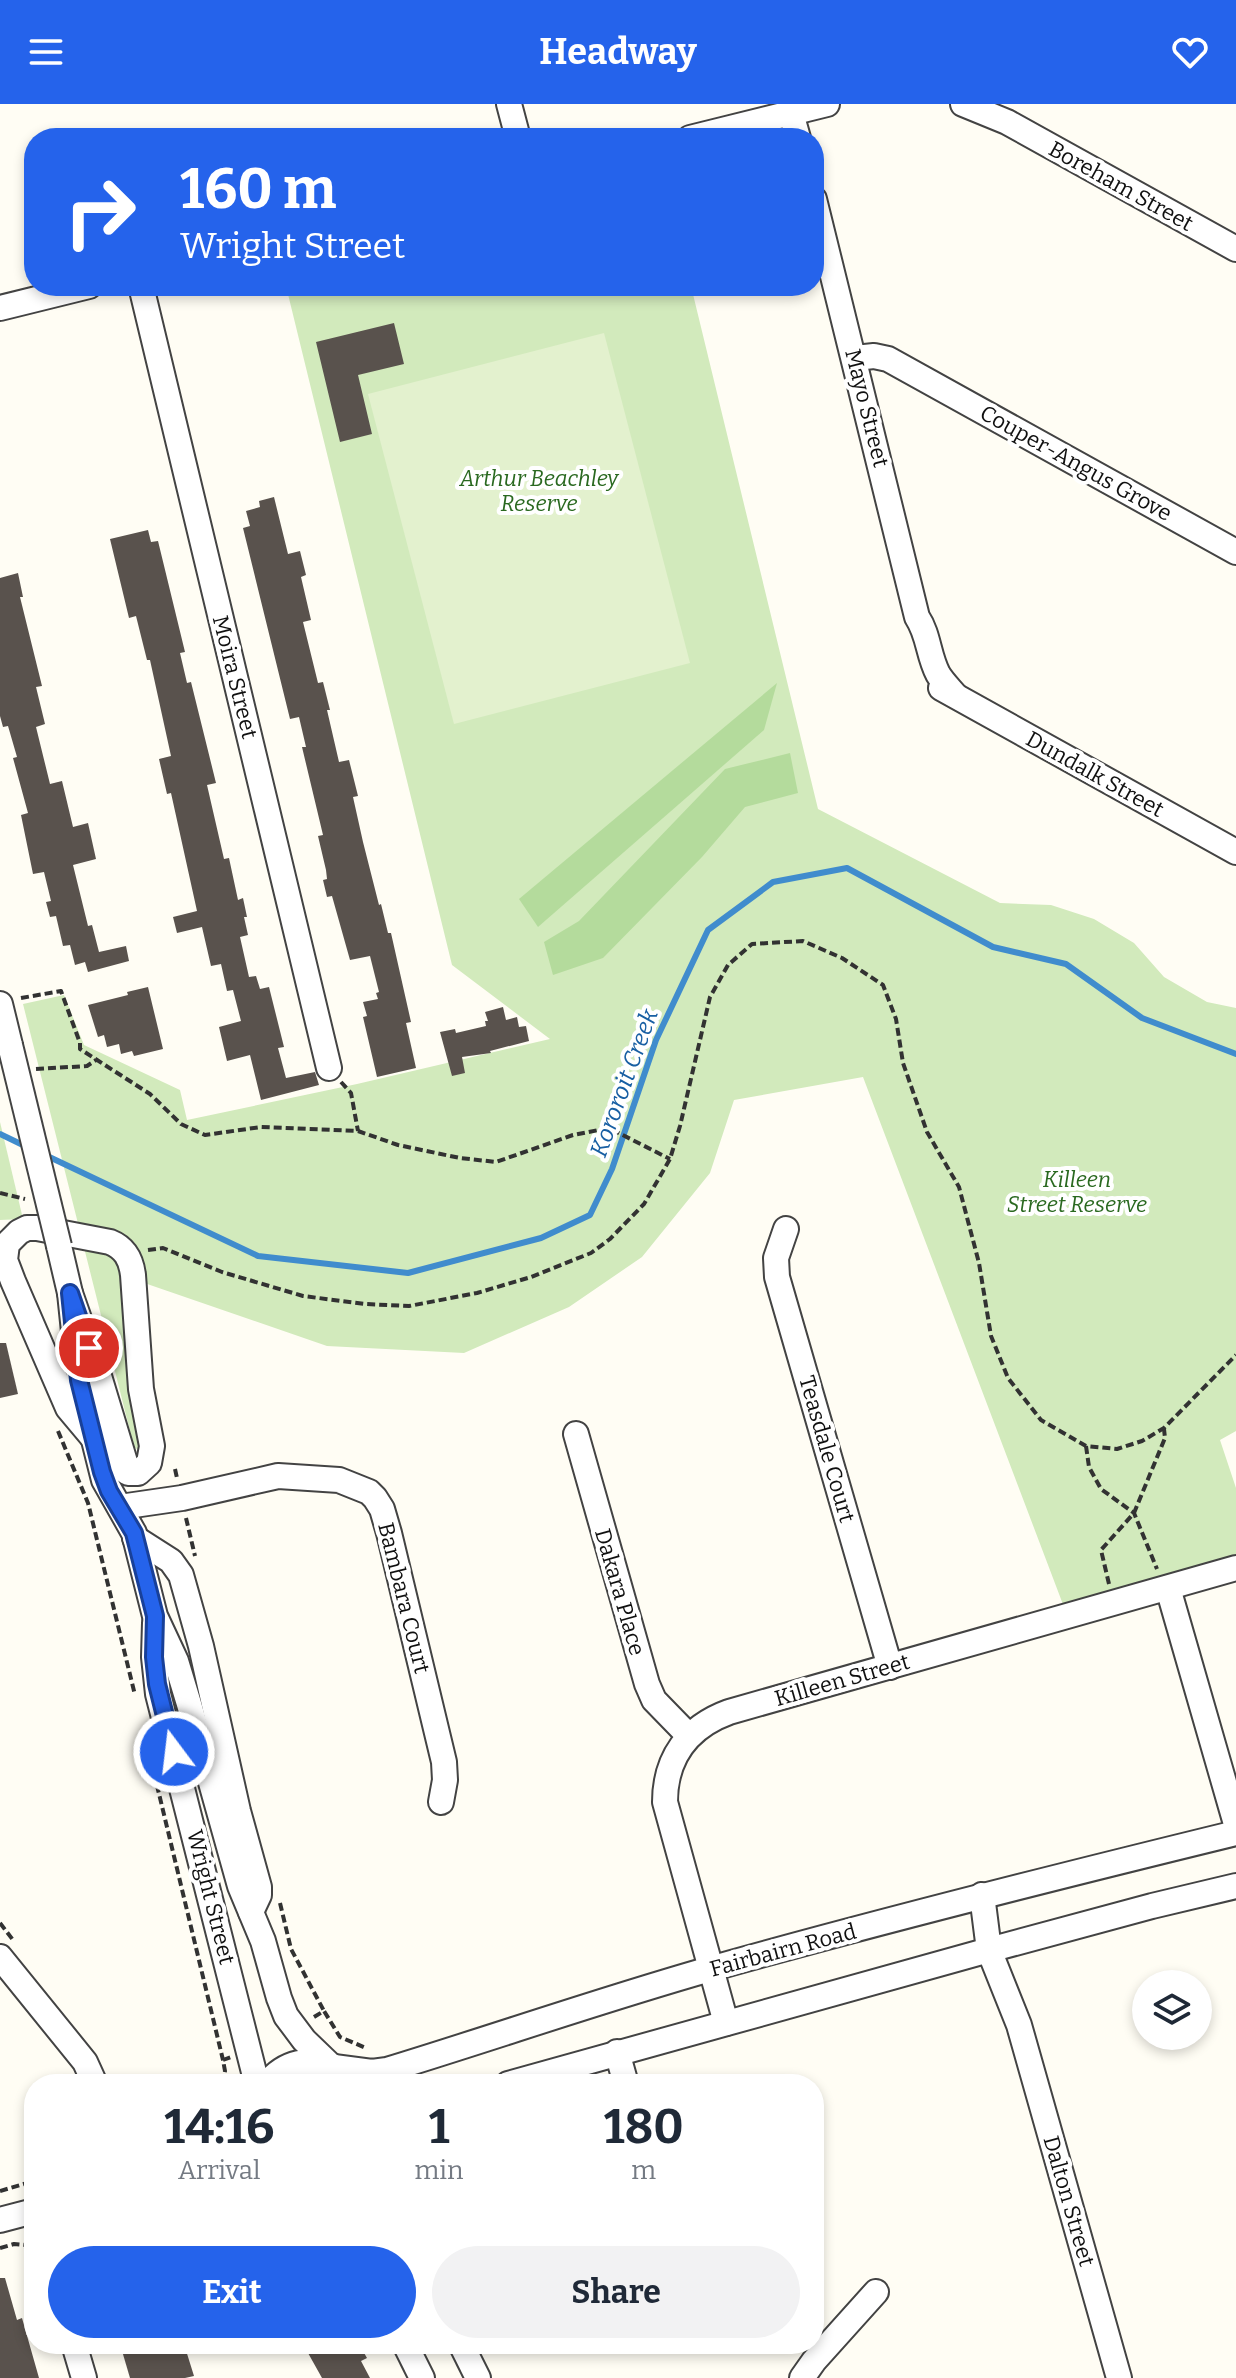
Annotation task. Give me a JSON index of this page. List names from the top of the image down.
{
  "streets": {
    "street": [
      "Boreham Street",
      "Mayo Street",
      "Couper-Angus Grove",
      "Moira Street",
      "Dundalk Street",
      "Teasdale Court",
      "Dakara Place",
      "Bambara Court",
      "Killeen Street",
      "Wright Street",
      "Fairbairn Road",
      "Dalton Street"
    ]
  },
  "crossings": [
    ["Mayo Street", "Couper-Angus Grove"],
    ["Mayo Street", "Dundalk Street"],
    ["Teasdale Court", "Killeen Street"],
    ["Dakara Place", "Killeen Street"],
    ["Bambara Court", "Wright Street"],
    ["Killeen Street", "Fairbairn Road"],
    ["Wright Street", "Fairbairn Road"],
    ["Fairbairn Road", "Dalton Street"]
  ],
  "water": ["Kororoit Creek"],
  "parks": ["Arthur Beachley Reserve", "Killeen Street Reserve"],
  "page": {
    "header": "Headway",
    "turn": ["160 m", "Wright Street"],
    "eta": [
      "14:16",
      "Arrival",
      "1",
      "min",
      "180",
      "m"
    ],
    "buttons": ["Exit", "Share"]
  }
}
